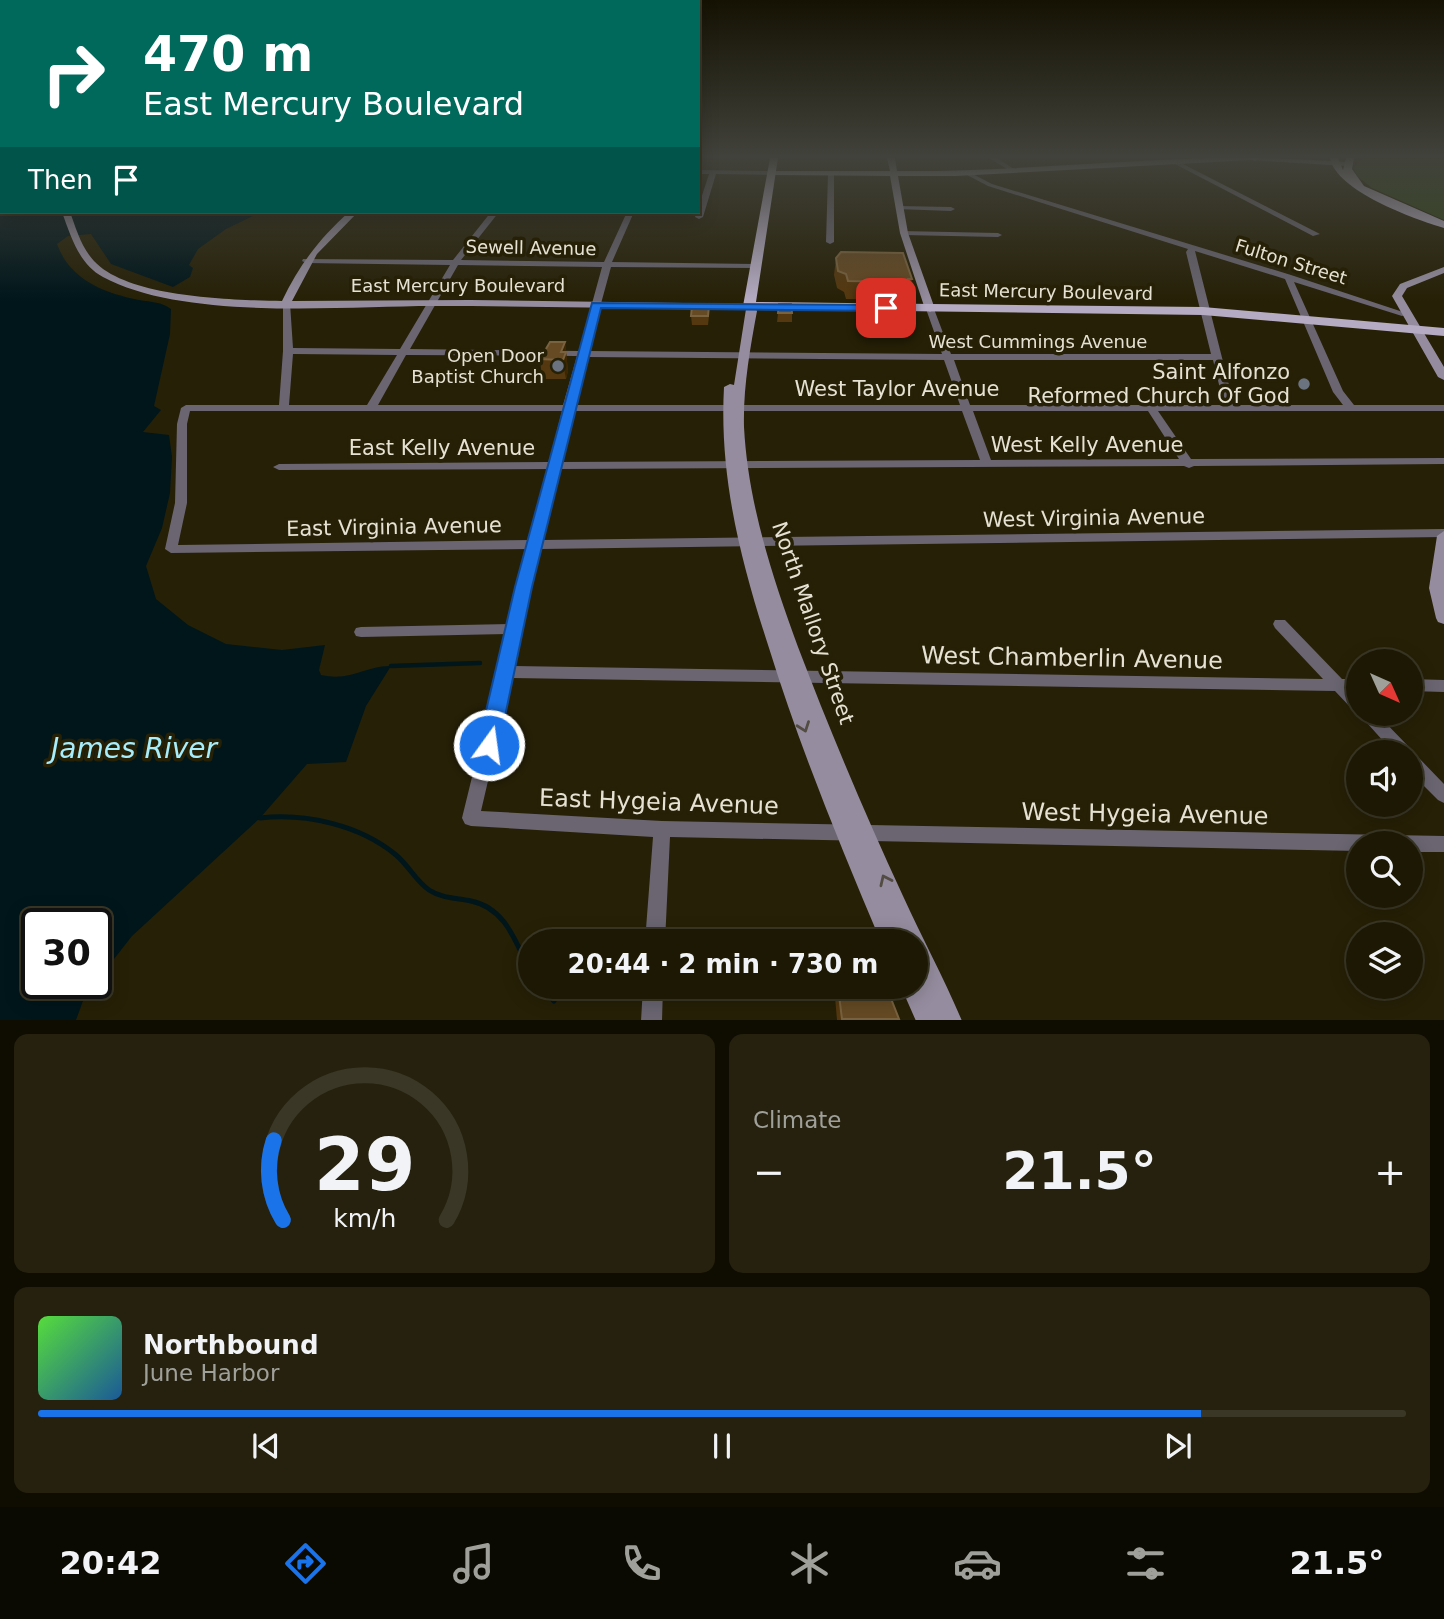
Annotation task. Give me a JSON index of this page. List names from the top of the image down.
{
  "streets": {
    "main road": ["East Mercury Boulevard", "North Mallory Street"],
    "street": [
      "Sewell Avenue",
      "Fulton Street",
      "West Cummings Avenue",
      "West Taylor Avenue",
      "West Kelly Avenue",
      "East Kelly Avenue",
      "West Virginia Avenue",
      "East Virginia Avenue",
      "West Chamberlin Avenue",
      "East Hygeia Avenue",
      "West Hygeia Avenue"
    ]
  },
  "crossings": [
    ["Sewell Avenue", "North Mallory Street"],
    ["East Mercury Boulevard", "North Mallory Street"],
    ["West Cummings Avenue", "North Mallory Street"],
    ["West Taylor Avenue", "East Virginia Avenue"],
    ["West Taylor Avenue", "North Mallory Street"],
    ["West Kelly Avenue", "East Kelly Avenue"],
    ["West Kelly Avenue", "North Mallory Street"],
    ["East Kelly Avenue", "North Mallory Street"],
    ["West Virginia Avenue", "East Virginia Avenue"],
    ["West Virginia Avenue", "North Mallory Street"],
    ["East Virginia Avenue", "North Mallory Street"],
    ["North Mallory Street", "West Chamberlin Avenue"],
    ["North Mallory Street", "East Hygeia Avenue"],
    ["North Mallory Street", "West Hygeia Avenue"],
    ["West Chamberlin Avenue", "East Hygeia Avenue"],
    ["East Hygeia Avenue", "West Hygeia Avenue"]
  ],
  "water": ["James River"],
  "places": ["Open Door Baptist Church", "Saint Alfonzo Reformed Church Of God"],
  "north": "bottom right",
  "page": {
    "turn": ["470 m", "East Mercury Boulevard"],
    "then": "Then",
    "limit": "30",
    "trip": "20:44 · 2 min · 730 m",
    "tile": "Climate",
    "heat": ["−", "21.5°", "+"],
    "song": ["Northbound", "June Harbor"],
    "tabs": ["20:42", "21.5°"],
    "gauge": ["29", "km/h"]
  }
}
